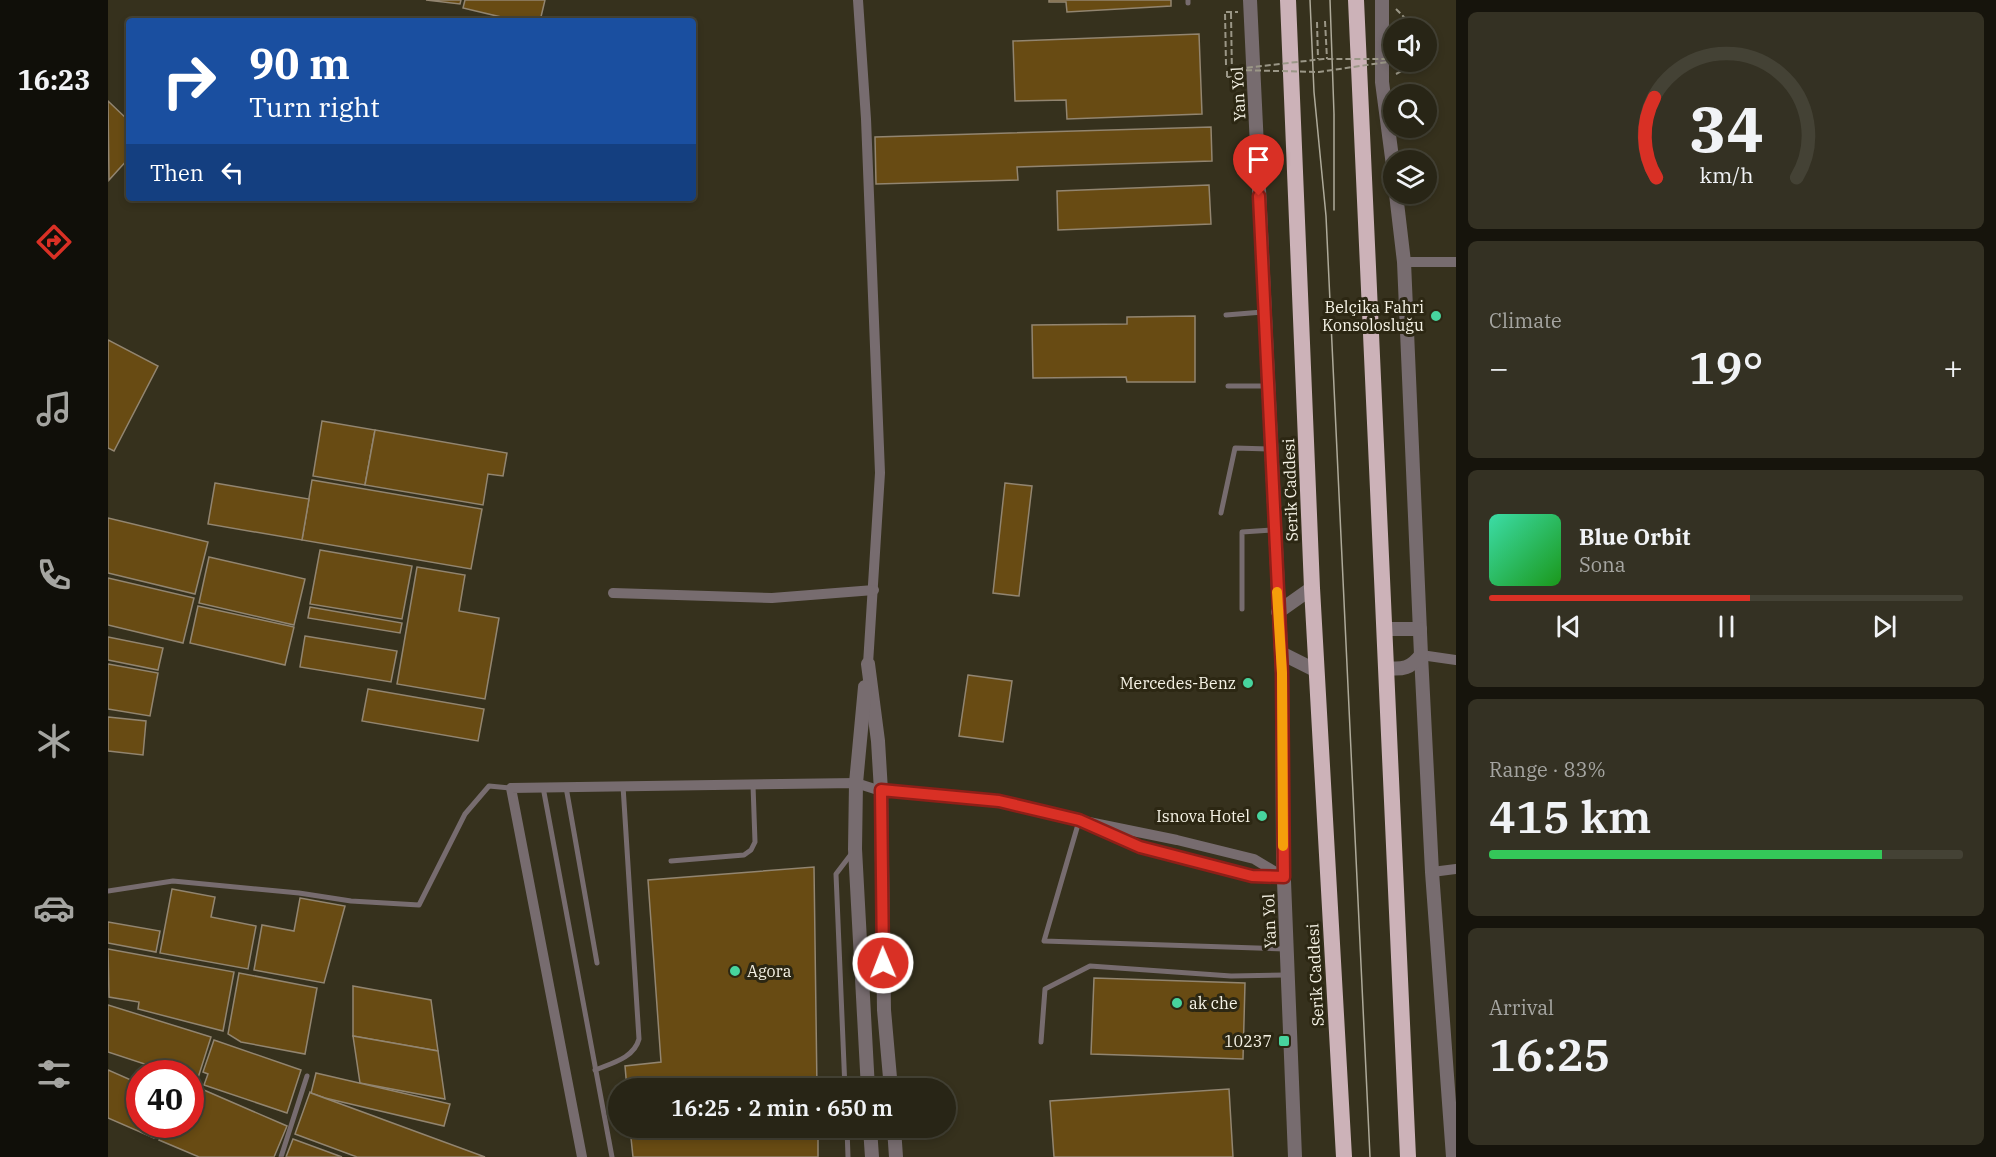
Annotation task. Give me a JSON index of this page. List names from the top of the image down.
{
  "streets": {
    "highway": ["Serik Caddesi"],
    "street": ["Yan Yol"]
  },
  "places": {
    "other": [
      "Belçika Fahri Konsolosluğu",
      "Mercedes-Benz",
      "Isnova Hotel",
      "Agora",
      "ak che"
    ],
    "transit": ["10237"]
  },
  "page": {
    "tabs": "16:23",
    "turn": ["90 m", "Turn right"],
    "then": "Then",
    "tile": [
      "Climate",
      ["Range · 83%", "415 km"],
      ["Arrival", "16:25"]
    ],
    "heat": ["−", "19°", "+"],
    "song": ["Blue Orbit", "Sona"],
    "limit": "40",
    "trip": "16:25 · 2 min · 650 m",
    "gauge": ["34", "km/h"]
  }
}
